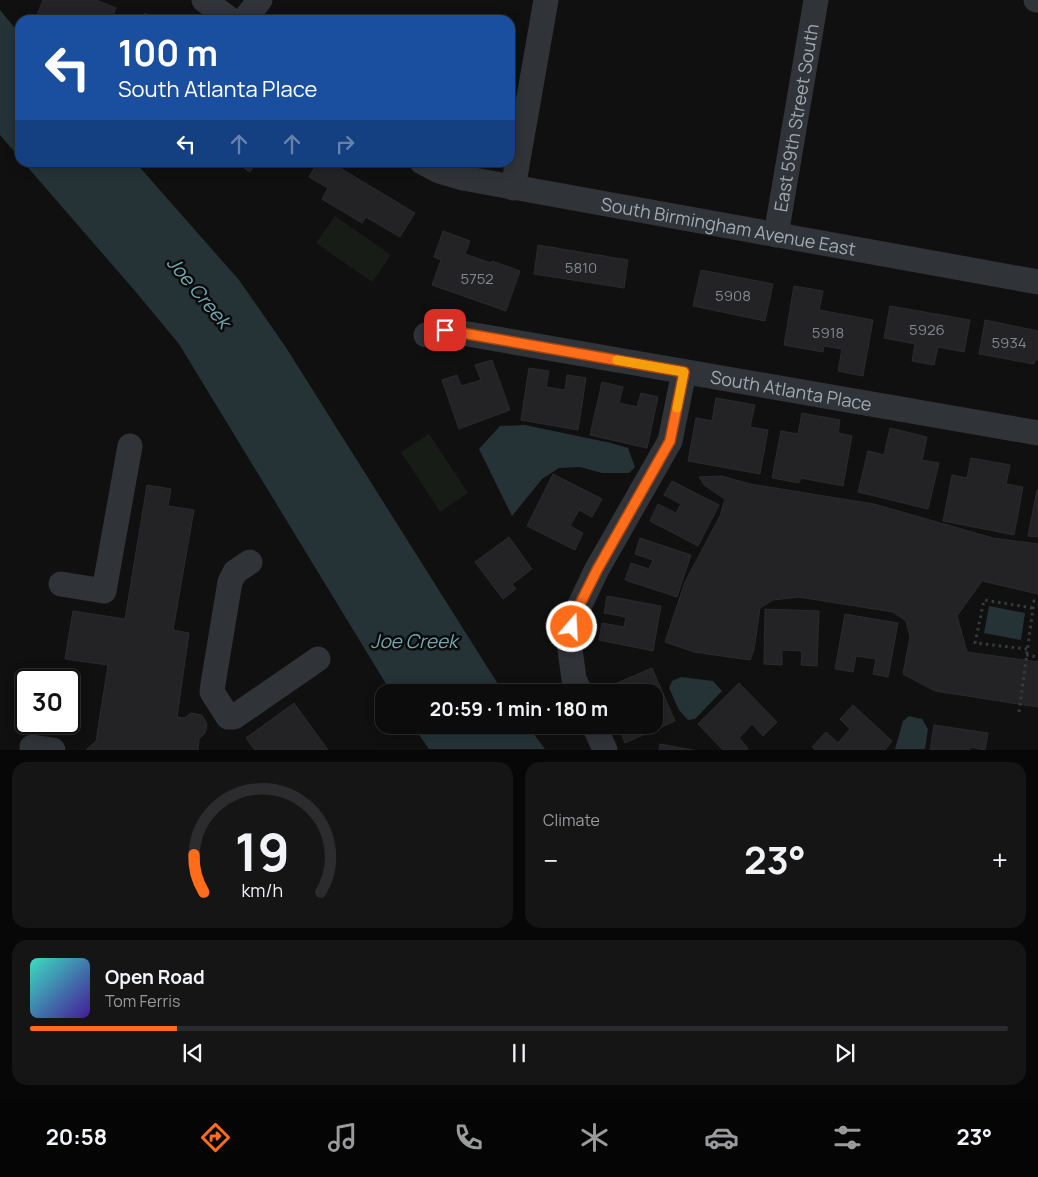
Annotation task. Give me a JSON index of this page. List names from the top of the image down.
{
  "streets": {
    "street": ["East 59th Street South", "South Birmingham Avenue East", "South Atlanta Place"]
  },
  "crossings": [
    ["East 59th Street South", "South Birmingham Avenue East"]
  ],
  "water": ["Joe Creek"],
  "house_numbers": [
    "5810",
    "5752",
    "5908",
    "5926",
    "5918",
    "5934"
  ],
  "page": {
    "turn": ["100 m", "South Atlanta Place"],
    "limit": "30",
    "trip": "20:59 · 1 min · 180 m",
    "tile": "Climate",
    "heat": ["−", "23°", "+"],
    "song": ["Open Road", "Tom Ferris"],
    "tabs": ["20:58", "23°"],
    "gauge": ["19", "km/h"]
  }
}
